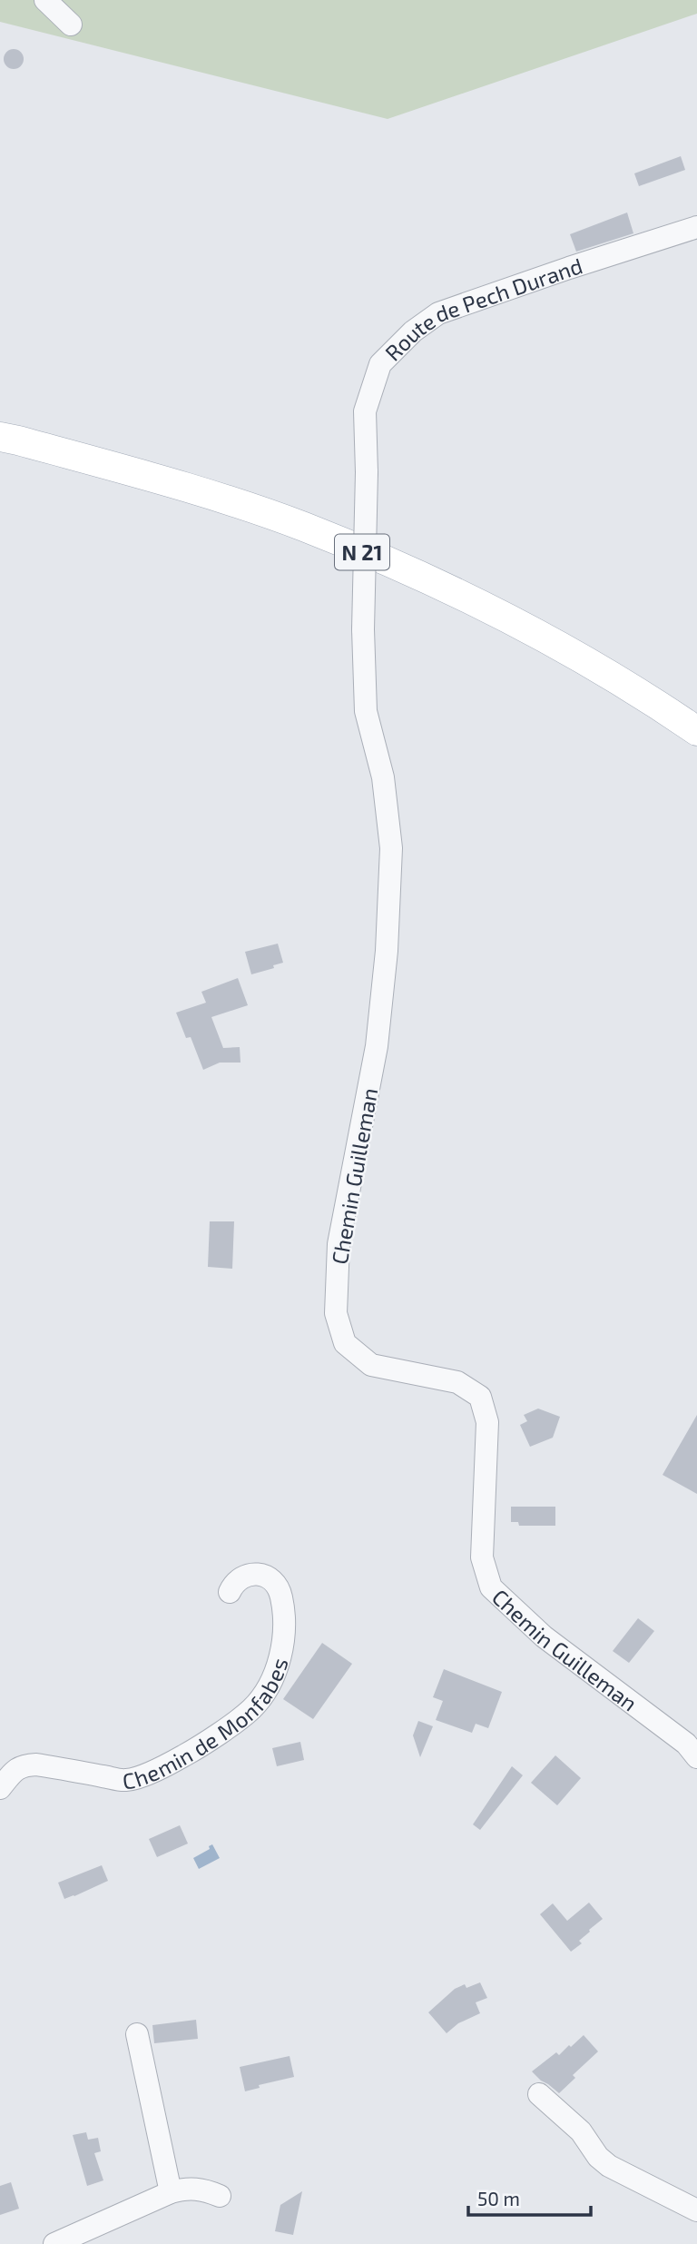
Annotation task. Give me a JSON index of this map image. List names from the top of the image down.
{
  "streets": {
    "main road": ["N 21"],
    "street": ["Route de Pech Durand", "Chemin Guilleman", "Chemin de Monfabes"]
  },
  "crossings": [
    ["Route de Pech Durand", "Chemin Guilleman"]
  ],
  "scale_bar": "50 m"
}
